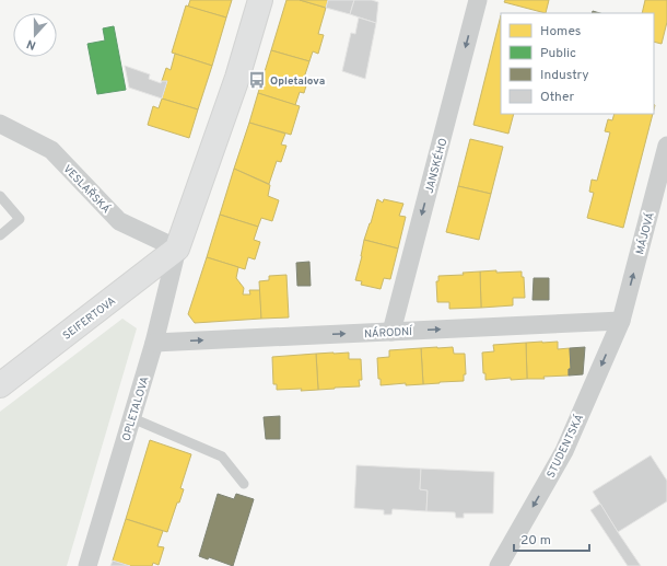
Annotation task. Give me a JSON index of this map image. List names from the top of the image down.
{
  "streets": {
    "street": [
      "JANSKÉHO",
      "VESLAŘSKÁ",
      "MÁJOVÁ",
      "SEIFERTOVA",
      "NÁRODNÍ",
      "OPLETALOVA",
      "STUDENTSKÁ"
    ]
  },
  "crossings": [
    ["JANSKÉHO", "NÁRODNÍ"],
    ["VESLAŘSKÁ", "SEIFERTOVA"],
    ["VESLAŘSKÁ", "OPLETALOVA"],
    ["MÁJOVÁ", "NÁRODNÍ"],
    ["MÁJOVÁ", "STUDENTSKÁ"],
    ["SEIFERTOVA", "OPLETALOVA"],
    ["NÁRODNÍ", "OPLETALOVA"],
    ["NÁRODNÍ", "STUDENTSKÁ"]
  ],
  "one_way": [
    "JANSKÉHO",
    "MÁJOVÁ",
    "NÁRODNÍ",
    "STUDENTSKÁ"
  ],
  "places": {
    "bus stop": ["Opletalova"]
  },
  "legend": [
    "Homes",
    "Public",
    "Industry",
    "Other"
  ],
  "scale_bar": "20 m",
  "north": "bottom"
}
